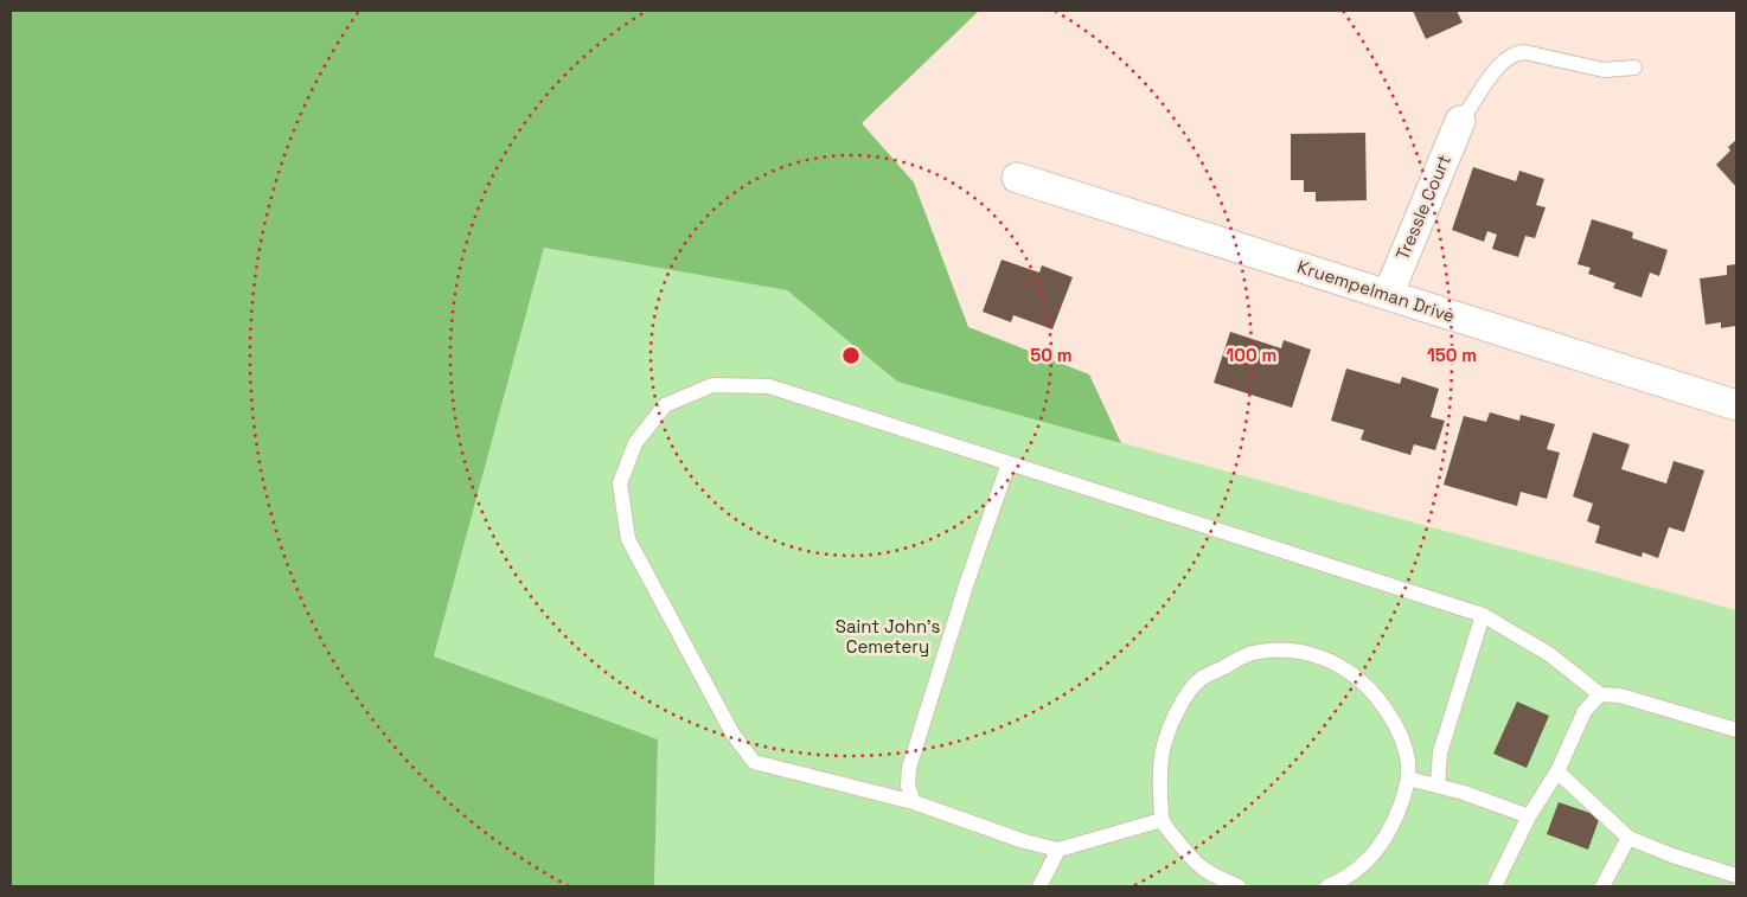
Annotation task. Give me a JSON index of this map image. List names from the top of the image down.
{
  "streets": {
    "street": ["Tressle Court", "Kruempelman Drive"]
  },
  "crossings": [
    ["Tressle Court", "Kruempelman Drive"]
  ],
  "parks": ["Saint John’s Cemetery"],
  "rings": ["50 m", "100 m", "150 m"]
}
